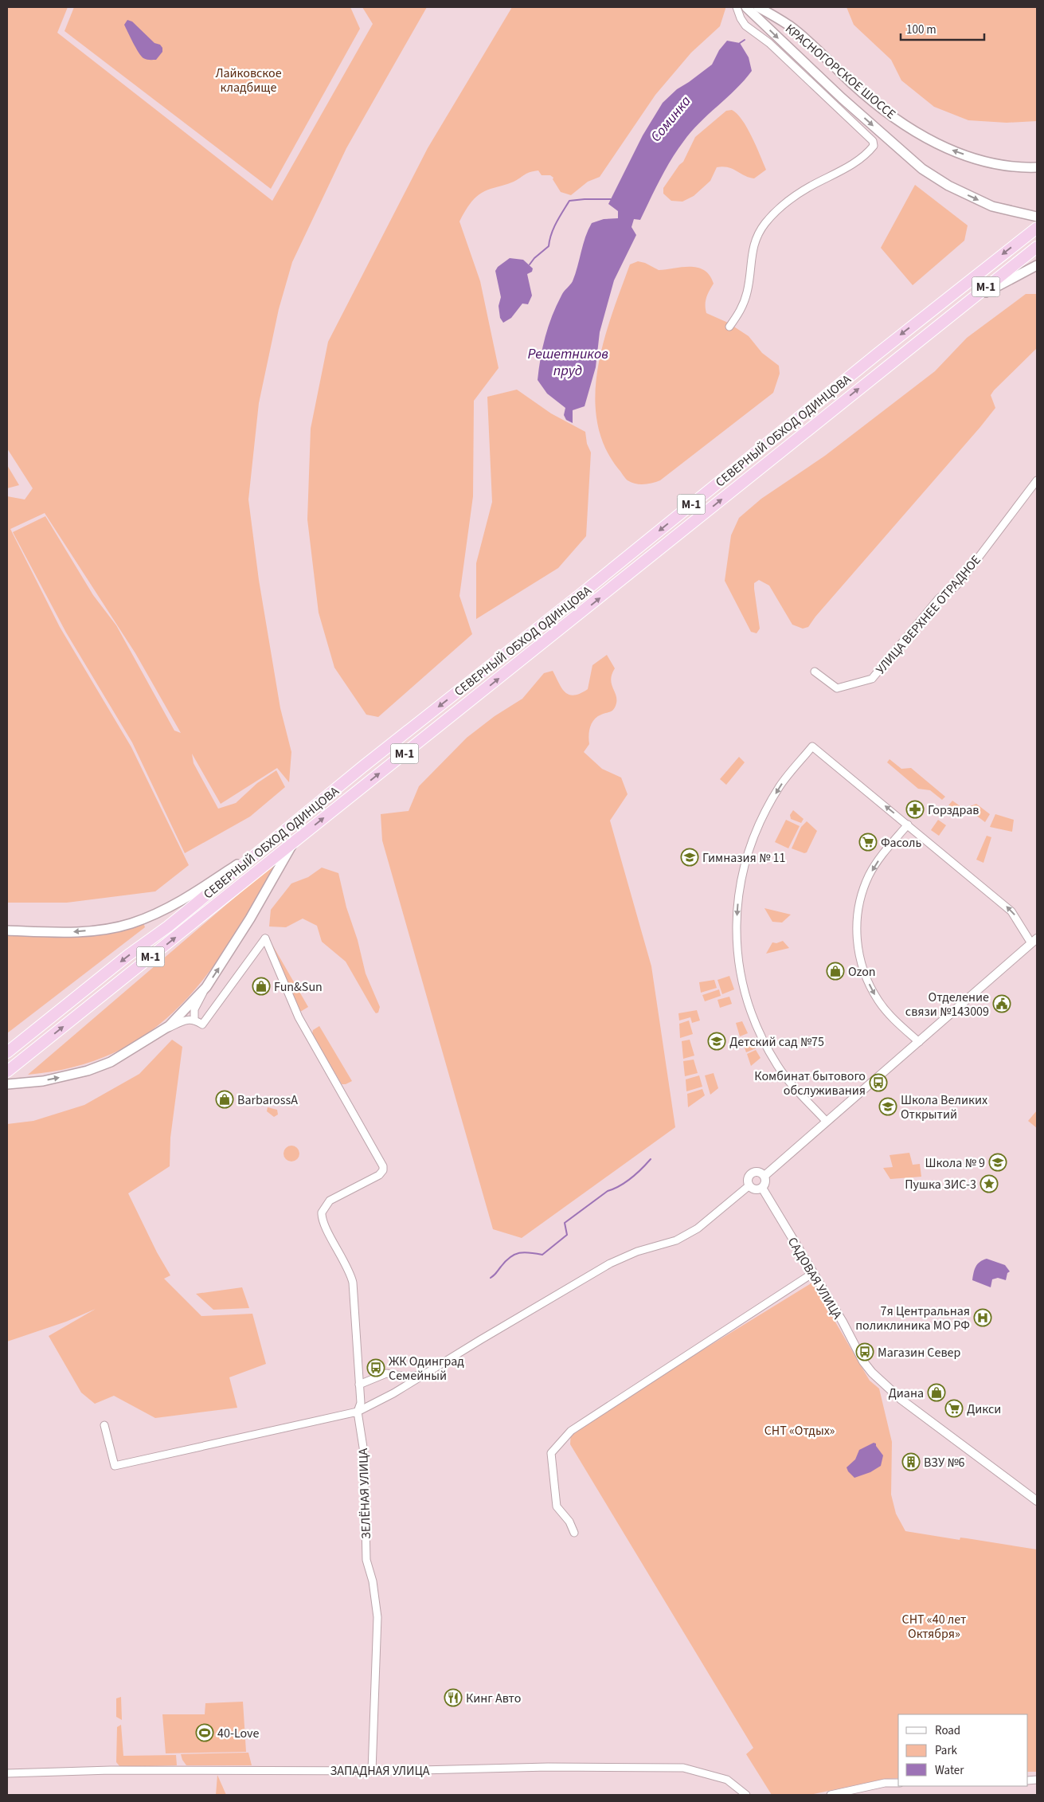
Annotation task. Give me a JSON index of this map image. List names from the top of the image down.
{
  "streets": {
    "highway": ["М-1", "СЕВЕРНЫЙ ОБХОД ОДИНЦОВА"],
    "main road": ["КРАСНОГОРСКОЕ ШОССЕ"],
    "street": [
      "УЛИЦА ВЕРХНЕЕ ОТРАДНОЕ",
      "САДОВАЯ УЛИЦА",
      "ЗЕЛЁНАЯ УЛИЦА",
      "ЗАПАДНАЯ УЛИЦА"
    ]
  },
  "crossings": [
    ["М-1", "СЕВЕРНЫЙ ОБХОД ОДИНЦОВА"],
    ["ЗЕЛЁНАЯ УЛИЦА", "ЗАПАДНАЯ УЛИЦА"]
  ],
  "water": ["Соминка", "Решетников пруд"],
  "parks": ["Лайковское кладбище", "СНТ «Отдых»", "СНТ «40 лет Октября»"],
  "places": {
    "pharmacy": ["Горздрав"],
    "supermarket": ["Фасоль", "Дикси"],
    "school or university": [
      "Гимназия № 11",
      "Детский сад №75",
      "Школа Великих Открытий",
      "Школа № 9"
    ],
    "shop": [
      "Ozon",
      "Fun&Sun",
      "BarbarossA",
      "Диана"
    ],
    "public building": ["Отделение связи №143009"],
    "bus stop": ["Комбинат бытового обслуживания", "Магазин Север", "ЖК Одинград Семейный"],
    "place": ["Пушка ЗИС-3"],
    "hospital": ["7я Центральная поликлиника МО РФ"],
    "building": ["ВЗУ №6"],
    "restaurant": ["Кинг Авто"],
    "sports": ["40-Love"]
  },
  "legend": ["Road", "Park", "Water"],
  "scale_bar": "100 m"
}
